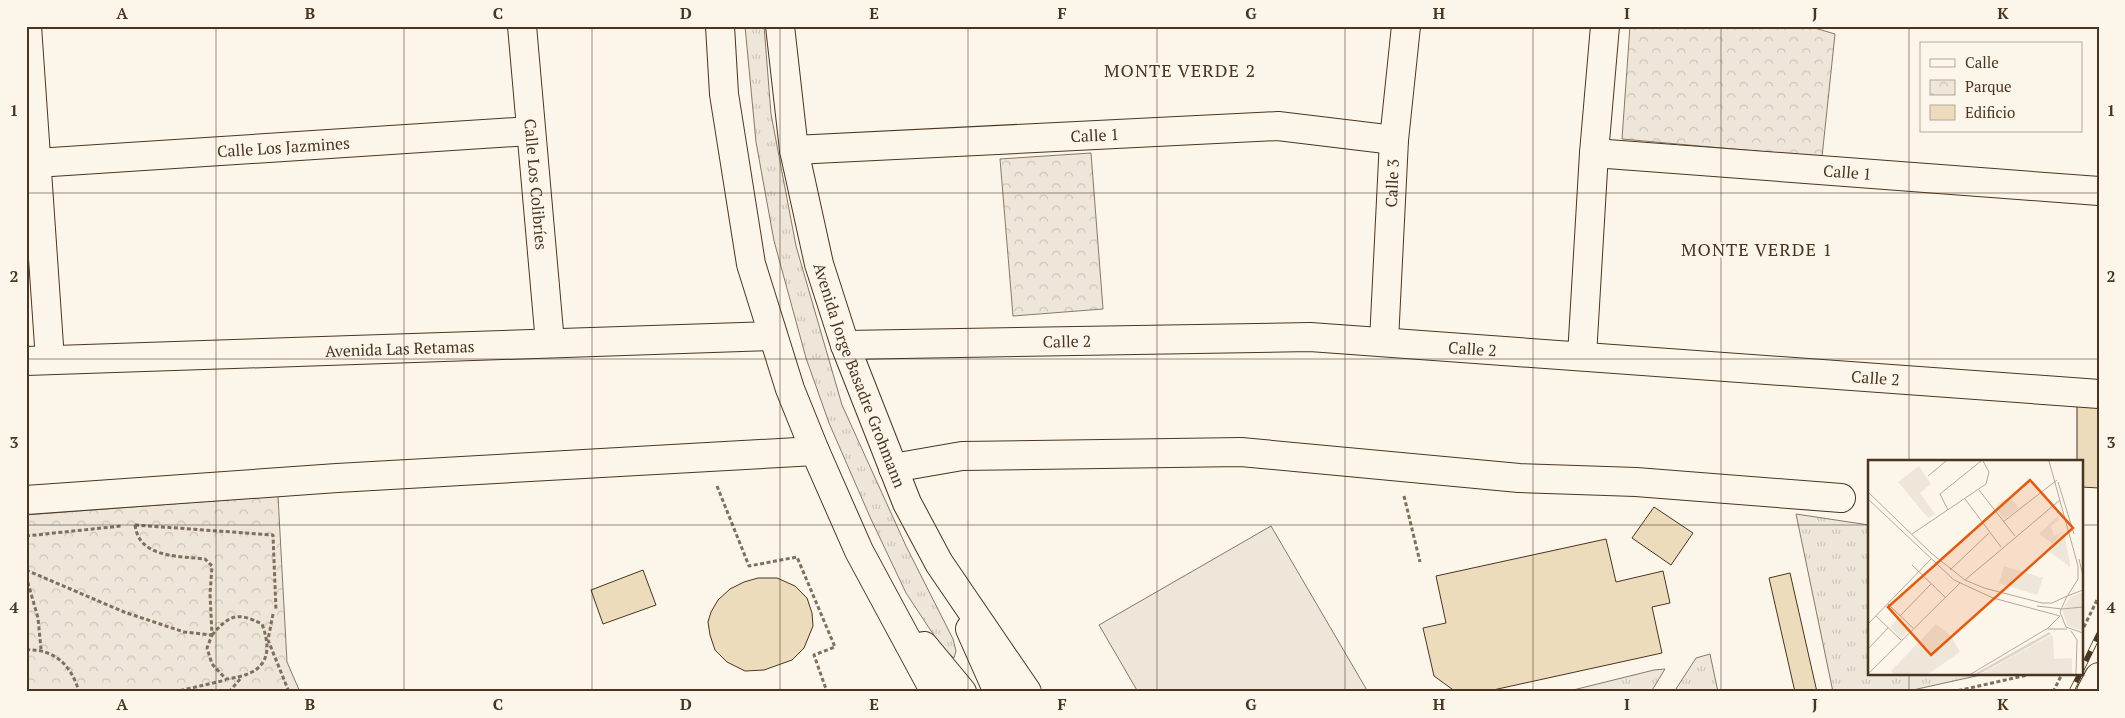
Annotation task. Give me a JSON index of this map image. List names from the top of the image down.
{
  "streets": {
    "main road": [
      "Calle 1",
      "Calle Los Jazmines",
      "Calle 3",
      "Calle Los Colibríes",
      "Calle 2",
      "Avenida Las Retamas",
      "Avenida Jorge Basadre Grohmann"
    ]
  },
  "crossings": [
    ["Calle 1", "Calle 3"],
    ["Calle 1", "Avenida Jorge Basadre Grohmann"],
    ["Calle Los Jazmines", "Calle Los Colibríes"],
    ["Calle 3", "Calle 2"],
    ["Calle Los Colibríes", "Avenida Las Retamas"],
    ["Calle 2", "Avenida Jorge Basadre Grohmann"]
  ],
  "districts": ["MONTE VERDE 2", "MONTE VERDE 1"],
  "legend": ["Calle", "Parque", "Edificio"],
  "grid": {
    "columns": [
      "A",
      "B",
      "C",
      "D",
      "E",
      "F",
      "G",
      "H",
      "I",
      "J",
      "K"
    ],
    "rows": [
      "1",
      "2",
      "3",
      "4"
    ]
  }
}
